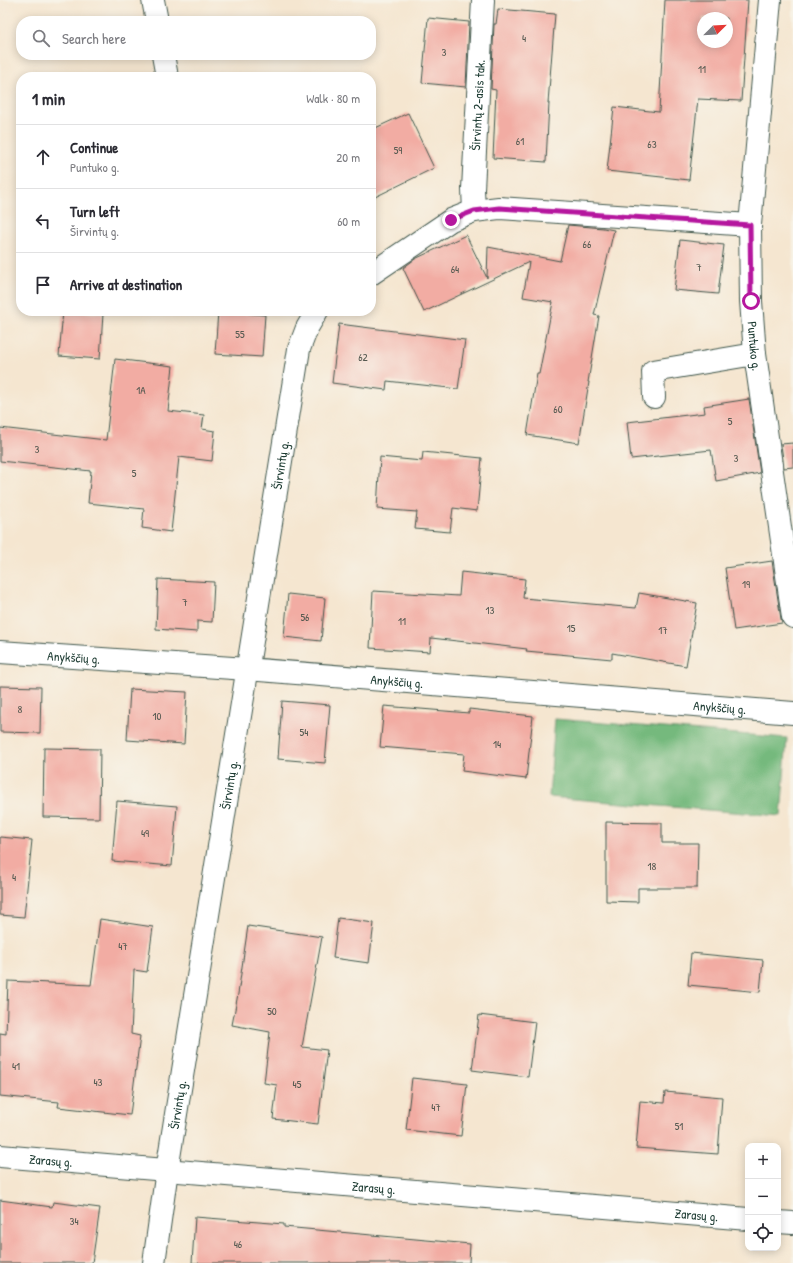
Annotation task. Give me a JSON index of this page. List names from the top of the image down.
{
  "streets": {
    "street": [
      "Širvintų 2-asis tak.",
      "Puntuko g.",
      "Širvintų g.",
      "Anykščių g.",
      "Zarasų g."
    ]
  },
  "crossings": [
    ["Širvintų g.", "Anykščių g."],
    ["Širvintų g.", "Zarasų g."]
  ],
  "house_numbers": [
    "4",
    "3",
    "11",
    "61",
    "63",
    "59",
    "66",
    "7",
    "64",
    "55",
    "62",
    "1A",
    "60",
    "5",
    "3",
    "3",
    "5",
    "19",
    "7",
    "13",
    "56",
    "11",
    "15",
    "17",
    "8",
    "10",
    "54",
    "14",
    "49",
    "18",
    "4",
    "47",
    "50",
    "41",
    "43",
    "45",
    "47",
    "51",
    "34",
    "46"
  ],
  "north": "top right",
  "page": {
    "search": "Search here",
    "heading": ["1 min", "Walk · 80 m"],
    "list": [
      ["Continue", "Puntuko g.", "20 m"],
      ["Turn left", "Širvintų g.", "60 m"],
      "Arrive at destination"
    ],
    "map_buttons": ["+", "−"]
  }
}
